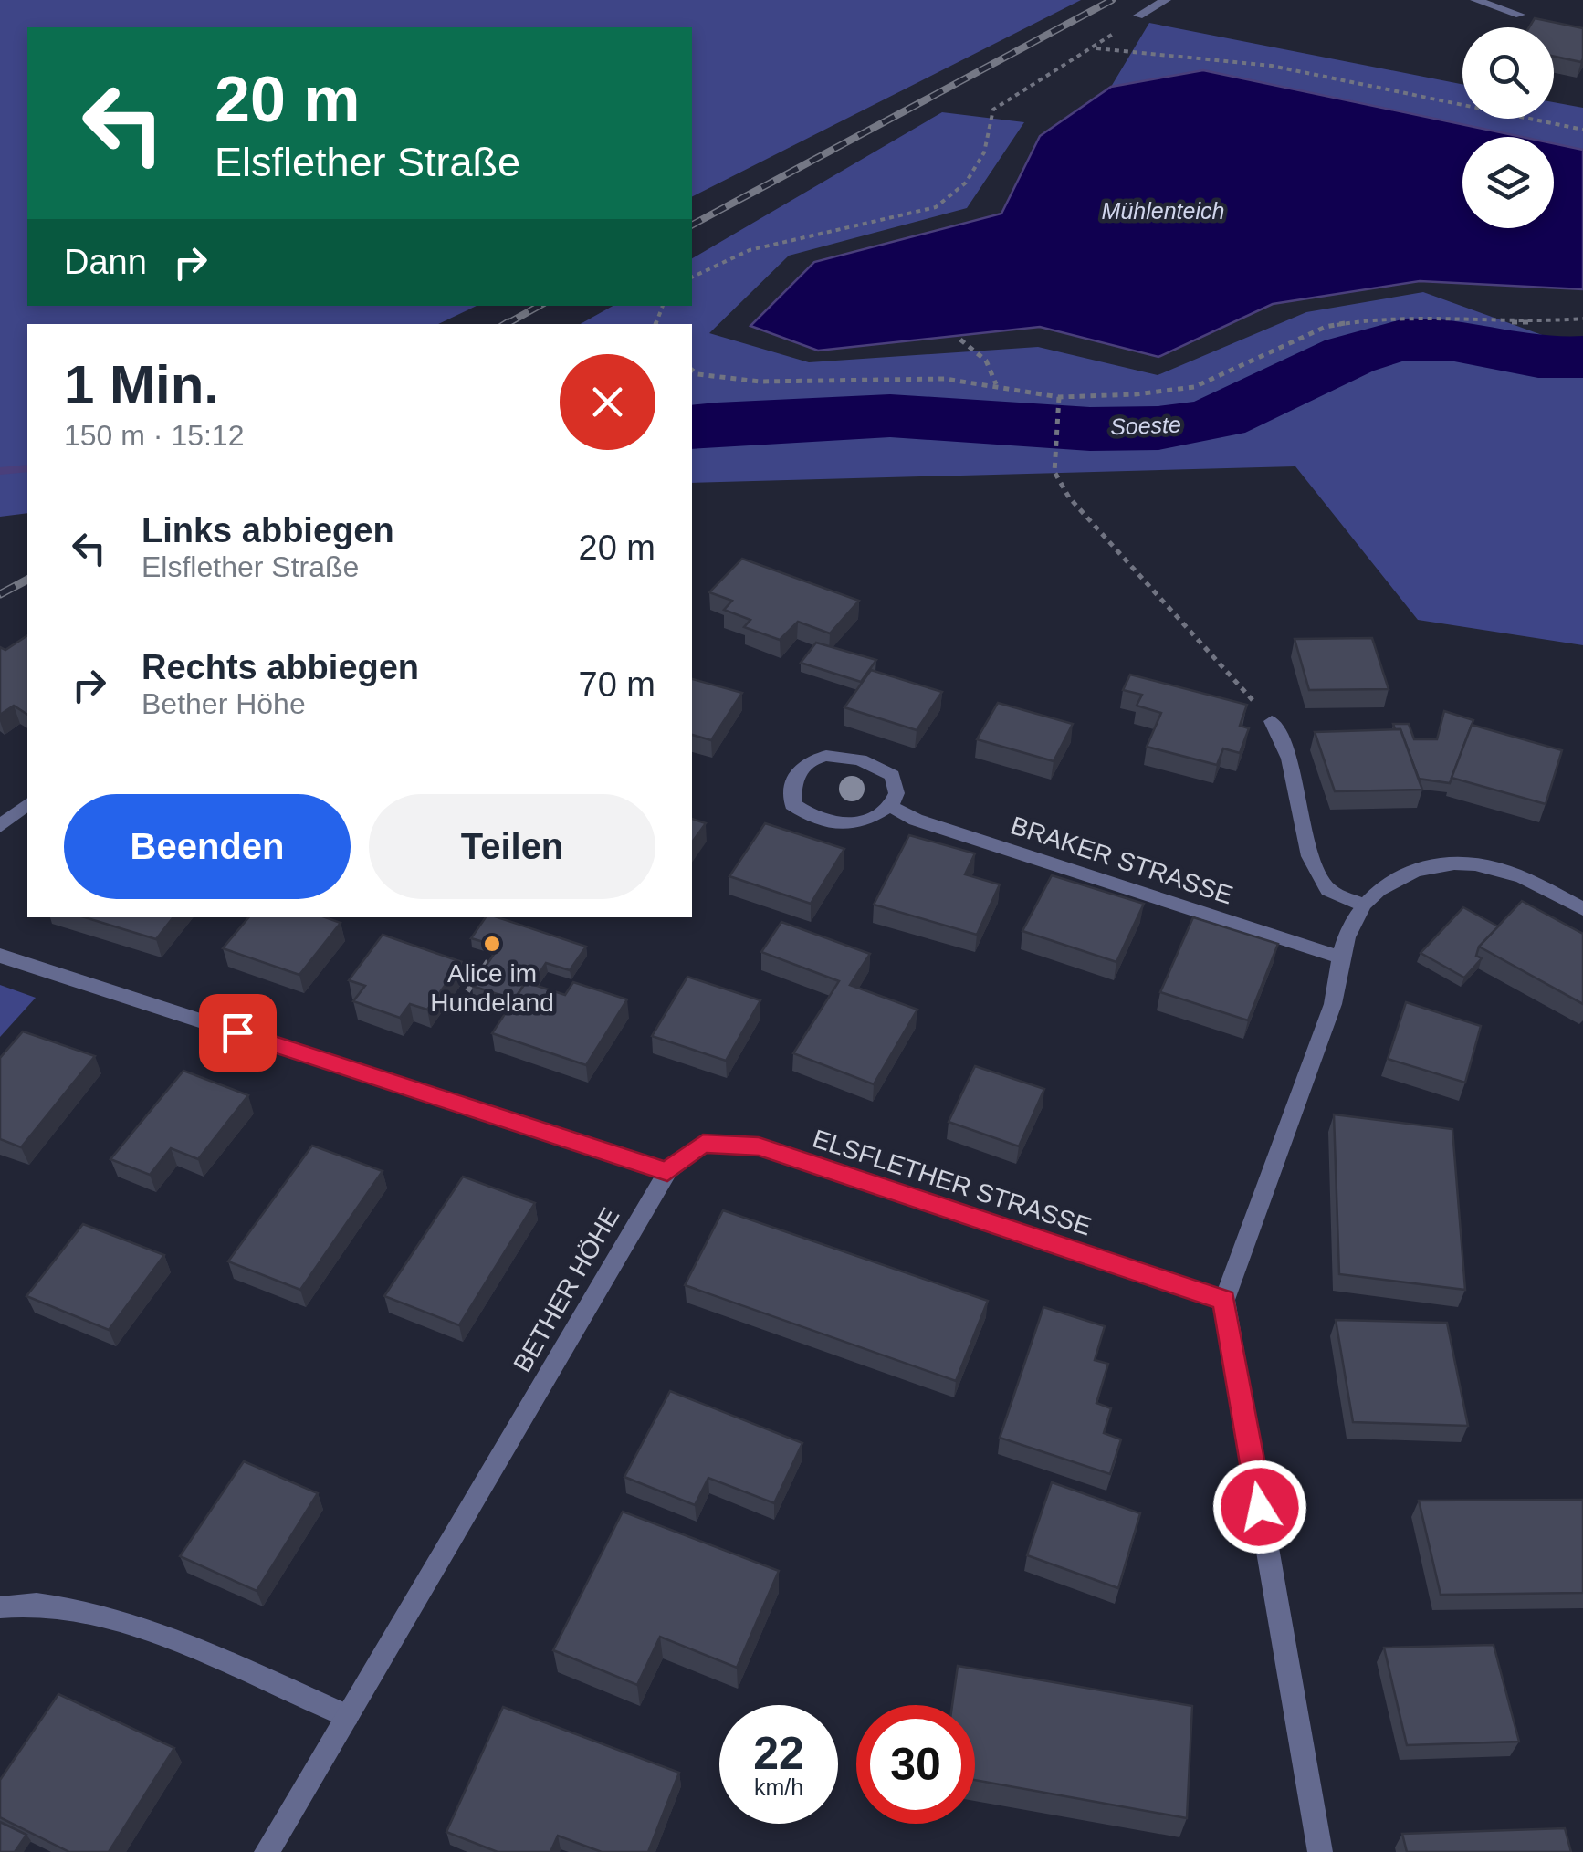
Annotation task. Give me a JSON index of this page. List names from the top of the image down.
{
  "streets": {
    "street": ["BRAKER STRASSE", "ELSFLETHER STRASSE", "BETHER HÖHE"]
  },
  "crossings": [
    ["ELSFLETHER STRASSE", "BETHER HÖHE"]
  ],
  "water": ["Mühlenteich", "Soeste"],
  "places": ["Alice im Hundeland"],
  "page": {
    "turn": ["20 m", "Elsflether Straße"],
    "then": "Dann",
    "heading": ["1 Min.", "150 m · 15:12"],
    "list": [
      {
        "name": "Links abbiegen",
        "note": "Elsflether Straße",
        "value": "20 m"
      },
      {
        "name": "Rechts abbiegen",
        "note": "Bether Höhe",
        "value": "70 m"
      }
    ],
    "buttons": ["Beenden", "Teilen"],
    "speed": "22 km/h",
    "limit": "30"
  }
}
